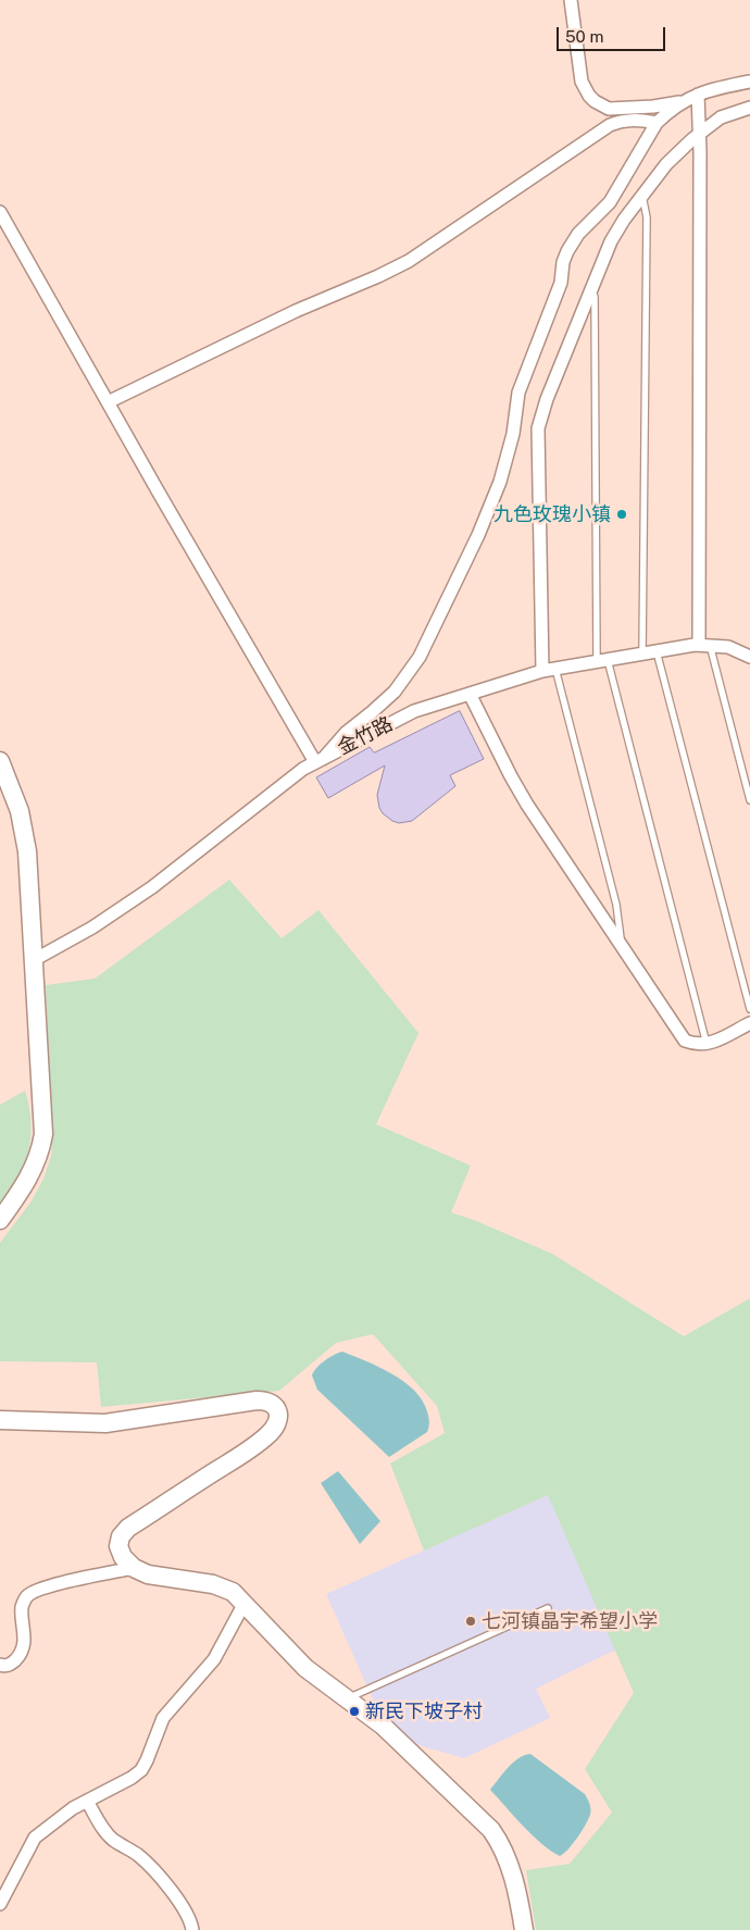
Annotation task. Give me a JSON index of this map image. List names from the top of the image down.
{
  "streets": {
    "street": ["金竹路"]
  },
  "places": ["九色玫瑰小镇", "七河镇晶宇希望小学", "新民下坡子村"],
  "scale_bar": "50 m"
}
